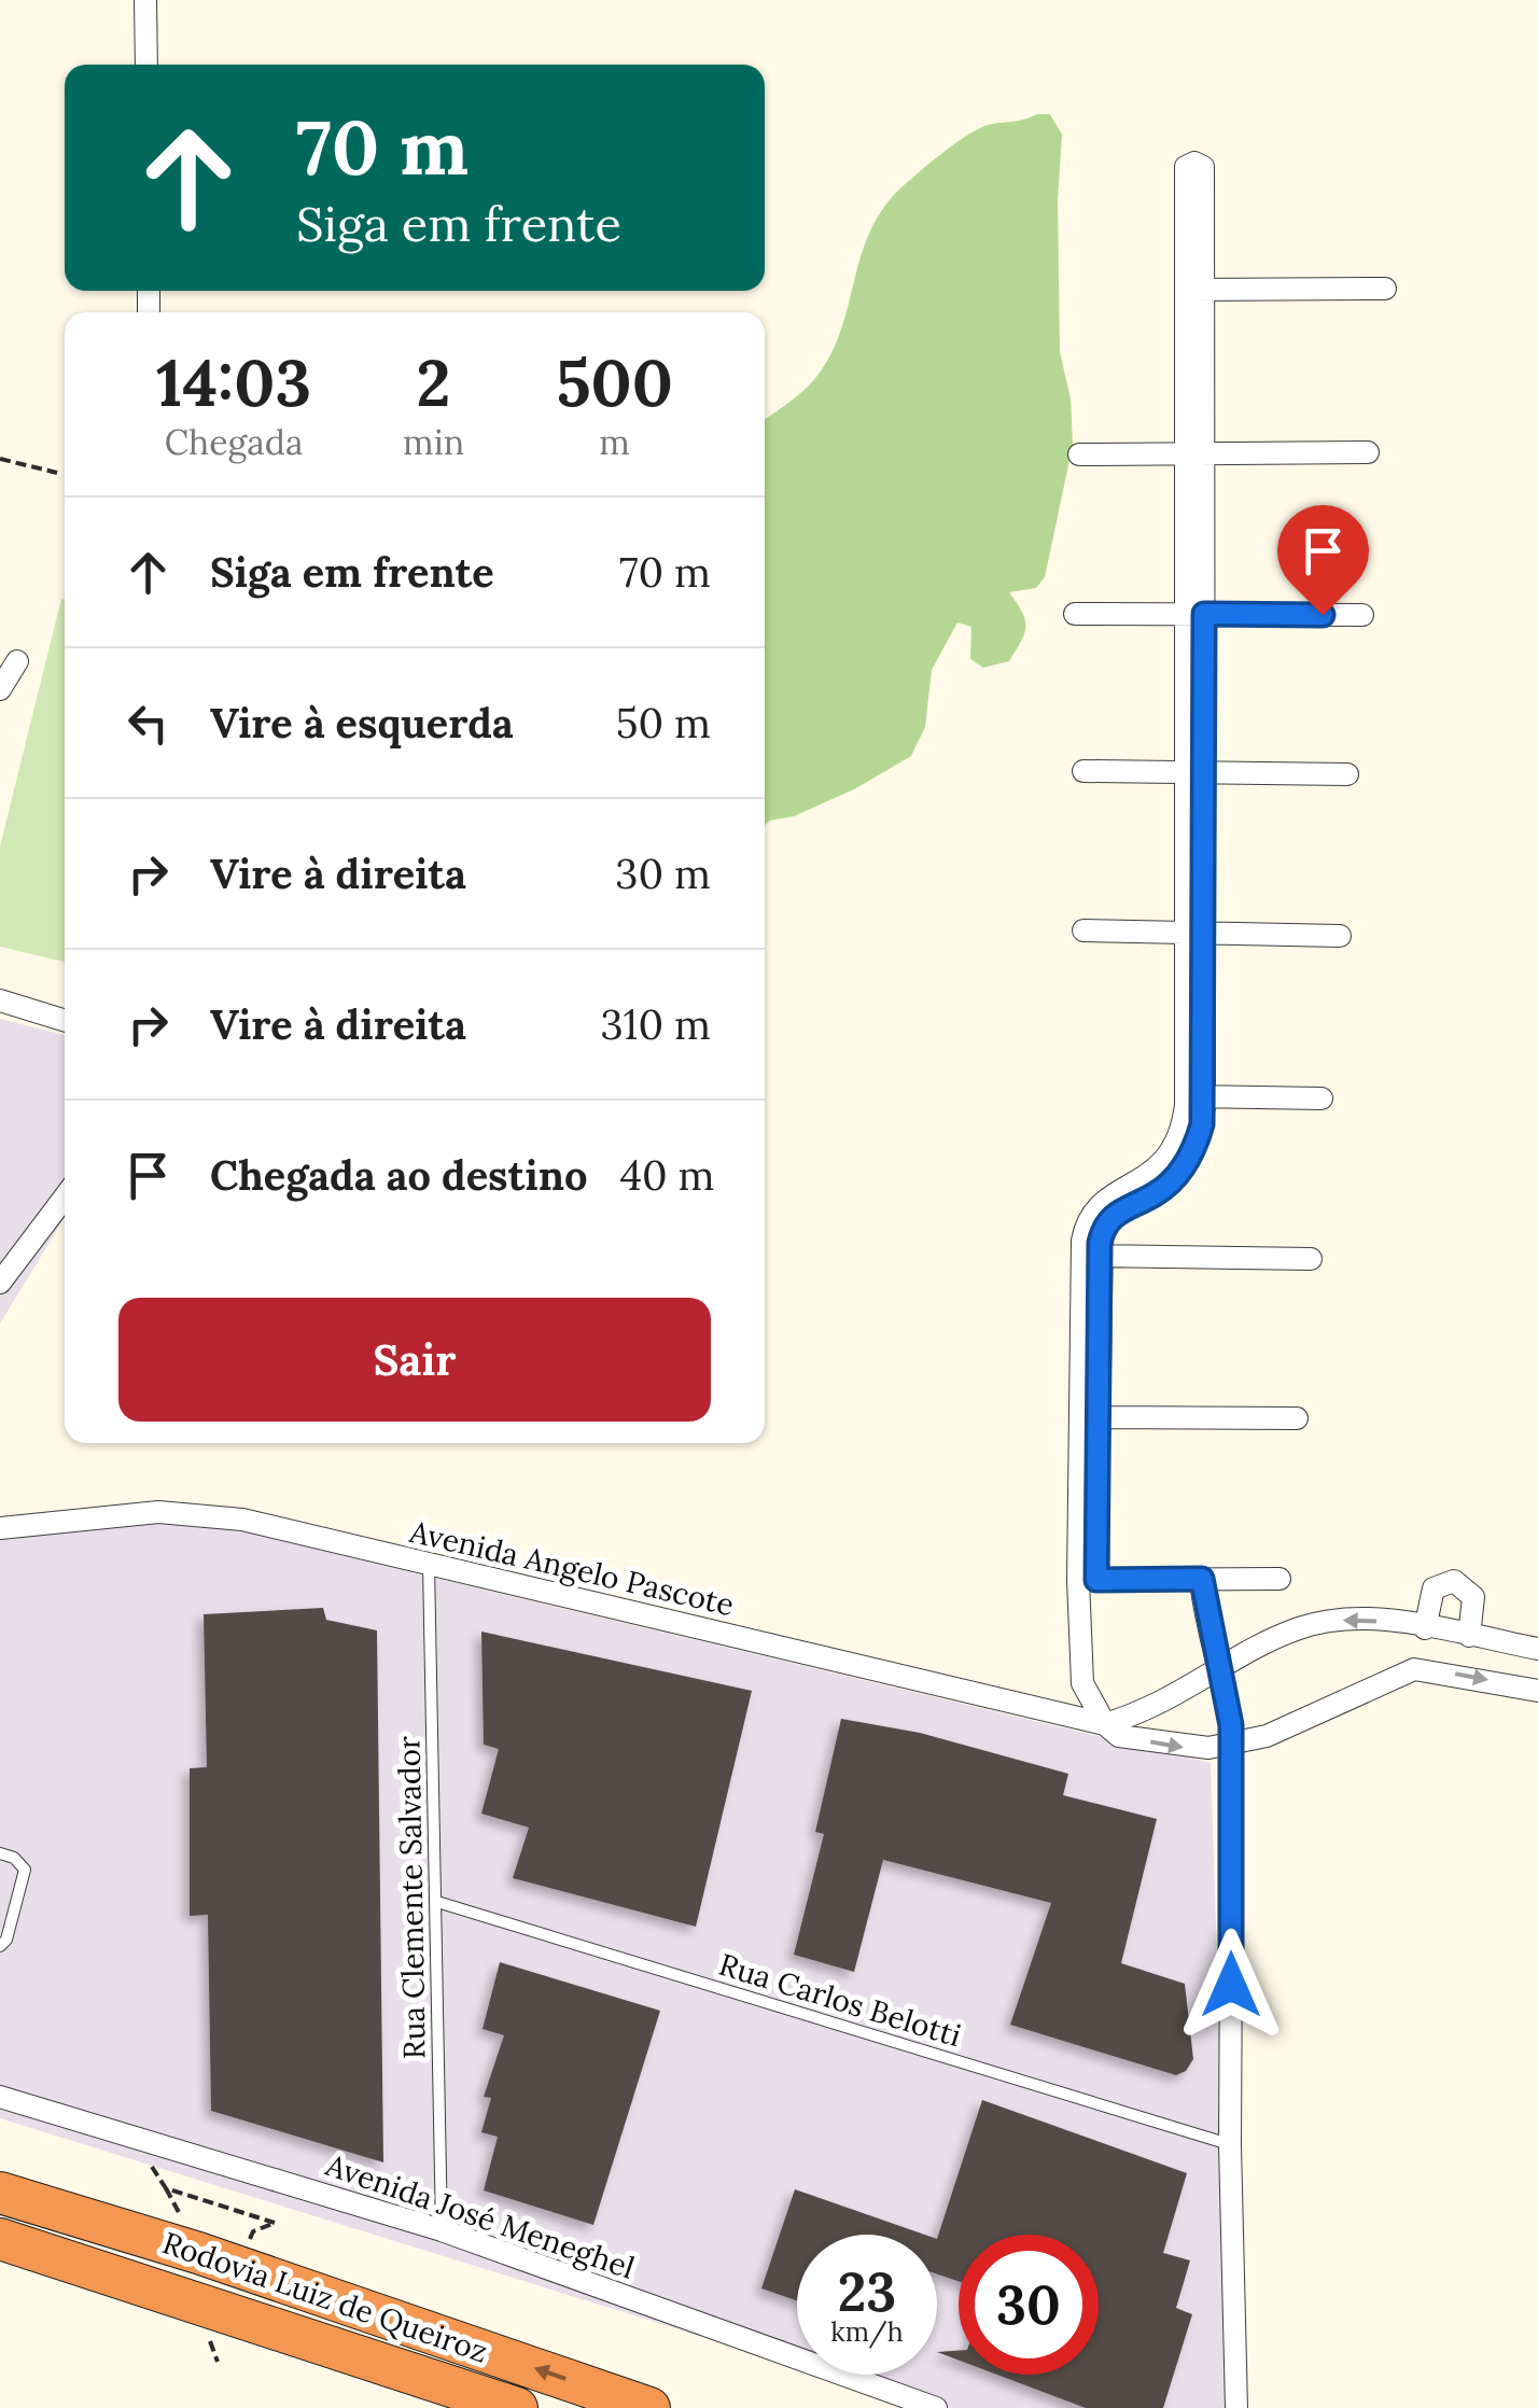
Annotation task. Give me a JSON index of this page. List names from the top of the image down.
{
  "streets": {
    "highway": ["Rodovia Luiz de Queiroz"],
    "street": ["Avenida Angelo Pascote", "Avenida José Meneghel"],
    "lane": ["Rua Clemente Salvador", "Rua Carlos Belotti"]
  },
  "crossings": [
    ["Avenida Angelo Pascote", "Rua Clemente Salvador"],
    ["Rua Clemente Salvador", "Rua Carlos Belotti"],
    ["Rua Clemente Salvador", "Avenida José Meneghel"]
  ],
  "page": {
    "turn": ["70 m", "Siga em frente"],
    "eta": [
      "14:03",
      "Chegada",
      "2",
      "min",
      "500",
      "m"
    ],
    "list": [
      {
        "name": "Siga em frente",
        "value": "70 m"
      },
      {
        "name": "Vire à esquerda",
        "value": "50 m"
      },
      {
        "name": "Vire à direita",
        "value": "30 m"
      },
      {
        "name": "Vire à direita",
        "value": "310 m"
      },
      {
        "name": "Chegada ao destino",
        "value": "40 m"
      }
    ],
    "buttons": "Sair",
    "speed": "23 km/h",
    "limit": "30"
  }
}
